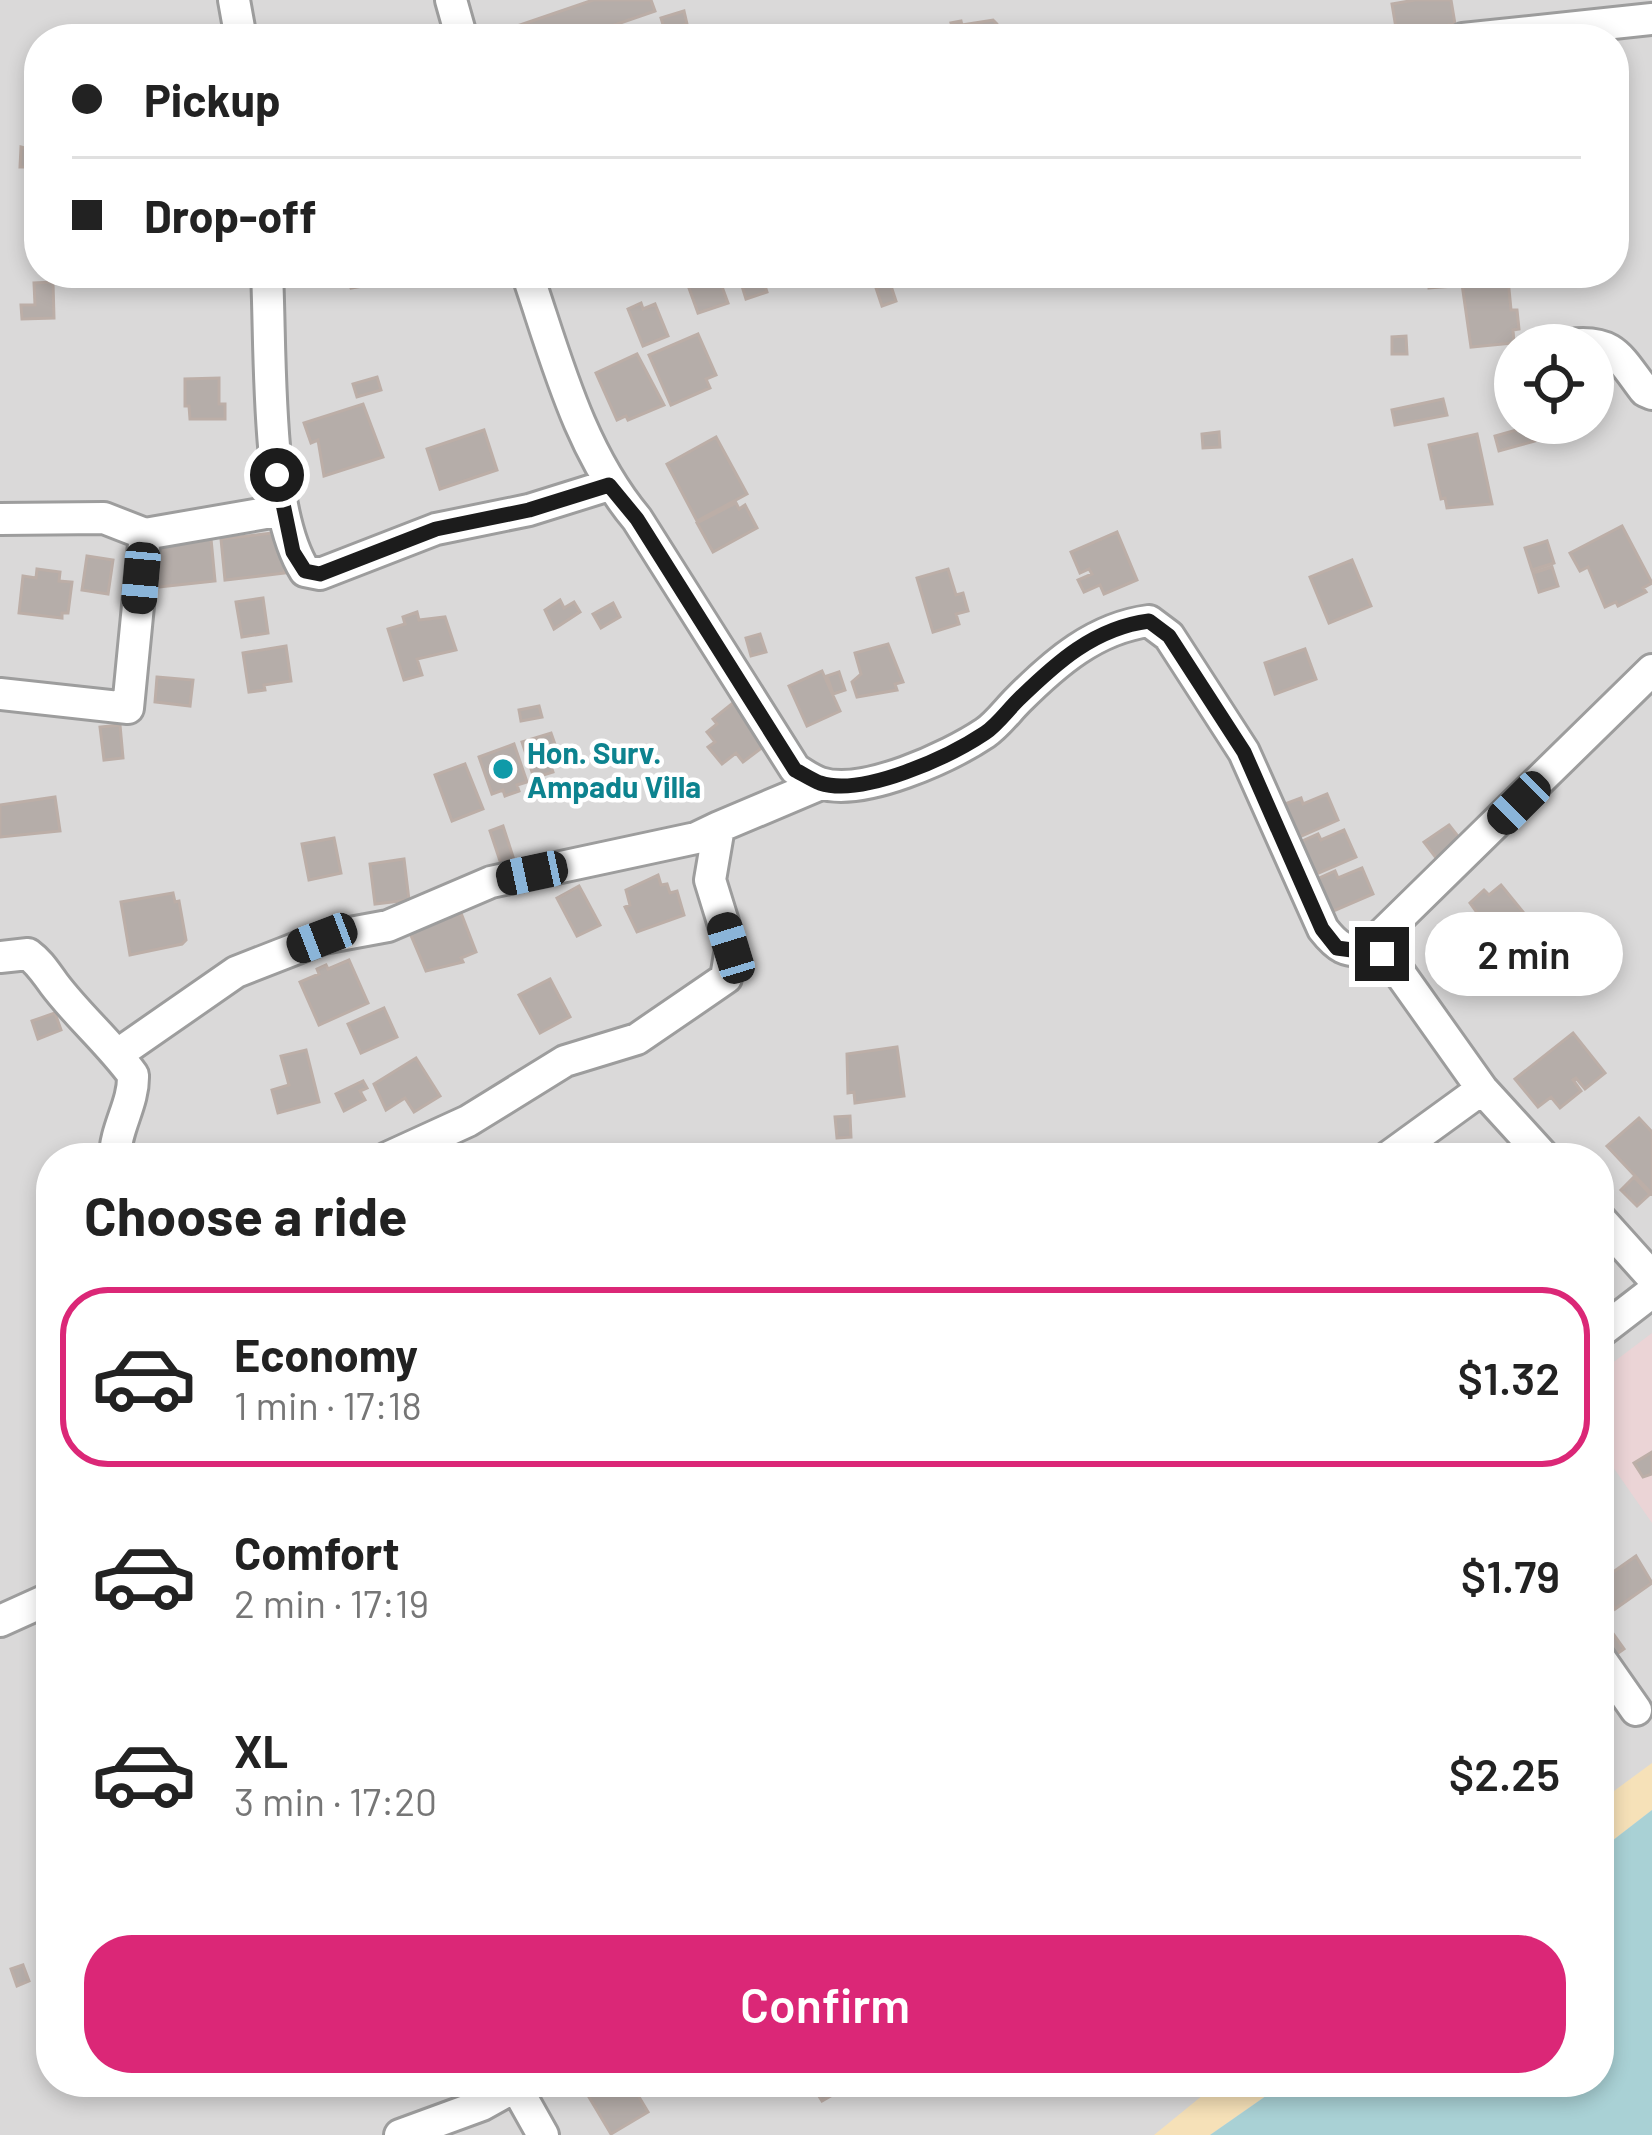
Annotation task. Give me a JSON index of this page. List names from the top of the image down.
{
  "places": ["Hon. Surv. Ampadu Villa"],
  "page": {
    "banner": ["Pickup", "Drop-off"],
    "bubble": "2 min",
    "heading": "Choose a ride",
    "list": [
      {
        "name": "Economy",
        "note": "1 min · 17:18",
        "value": "$1.32"
      },
      {
        "name": "Comfort",
        "note": "2 min · 17:19",
        "value": "$1.79"
      },
      {
        "name": "XL",
        "note": "3 min · 17:20",
        "value": "$2.25"
      }
    ],
    "buttons": "Confirm"
  }
}
